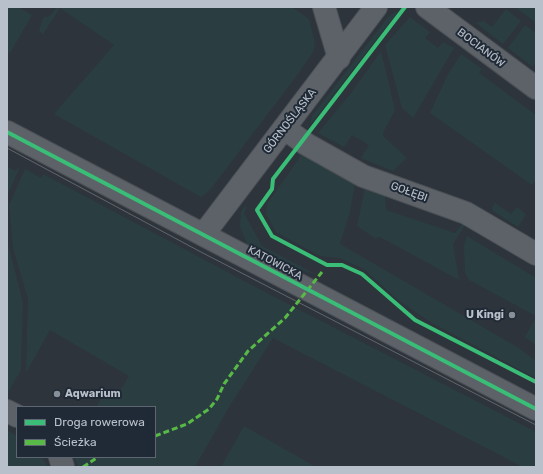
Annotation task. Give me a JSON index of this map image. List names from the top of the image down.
{
  "streets": {
    "street": [
      "BOCIANÓW",
      "GÓRNOŚLĄSKA",
      "GOŁĘBI",
      "KATOWICKA"
    ]
  },
  "crossings": [
    ["GÓRNOŚLĄSKA", "GOŁĘBI"],
    ["GÓRNOŚLĄSKA", "KATOWICKA"]
  ],
  "places": ["U Kingi", "Aqwarium"],
  "legend": ["Droga rowerowa", "Ścieżka"]
}
